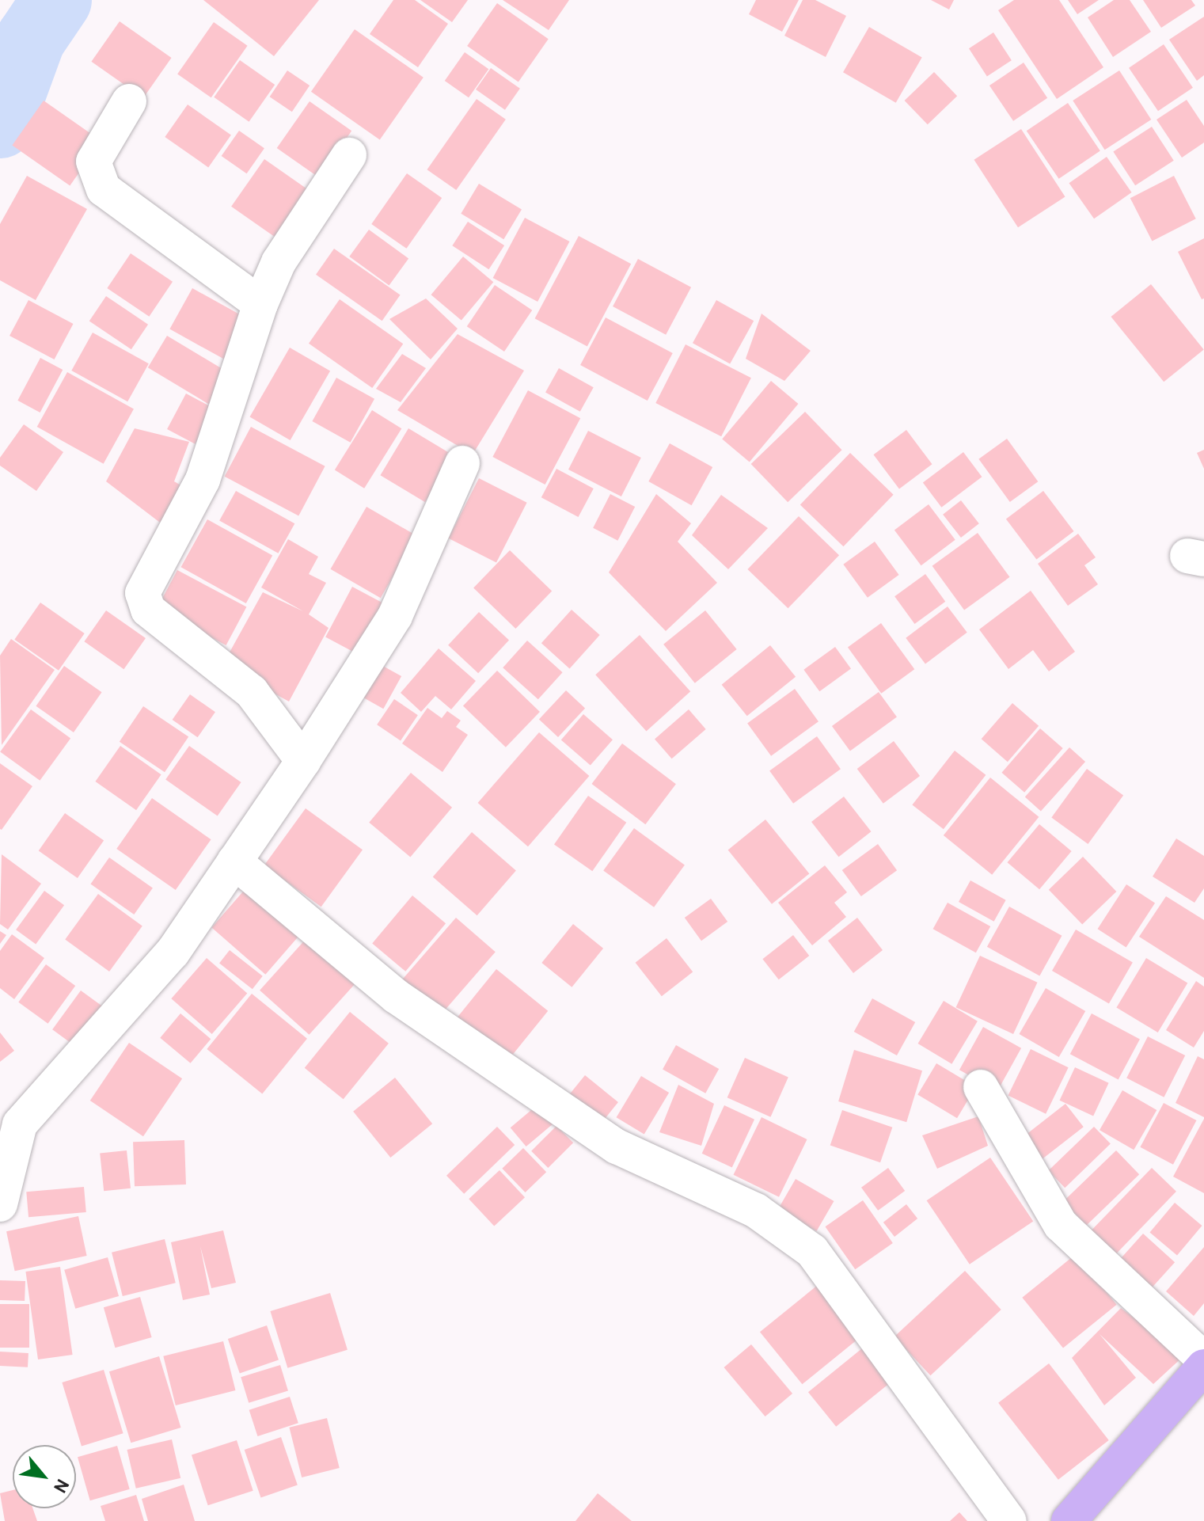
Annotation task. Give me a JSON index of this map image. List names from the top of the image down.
{
  "north": "bottom right"
}
